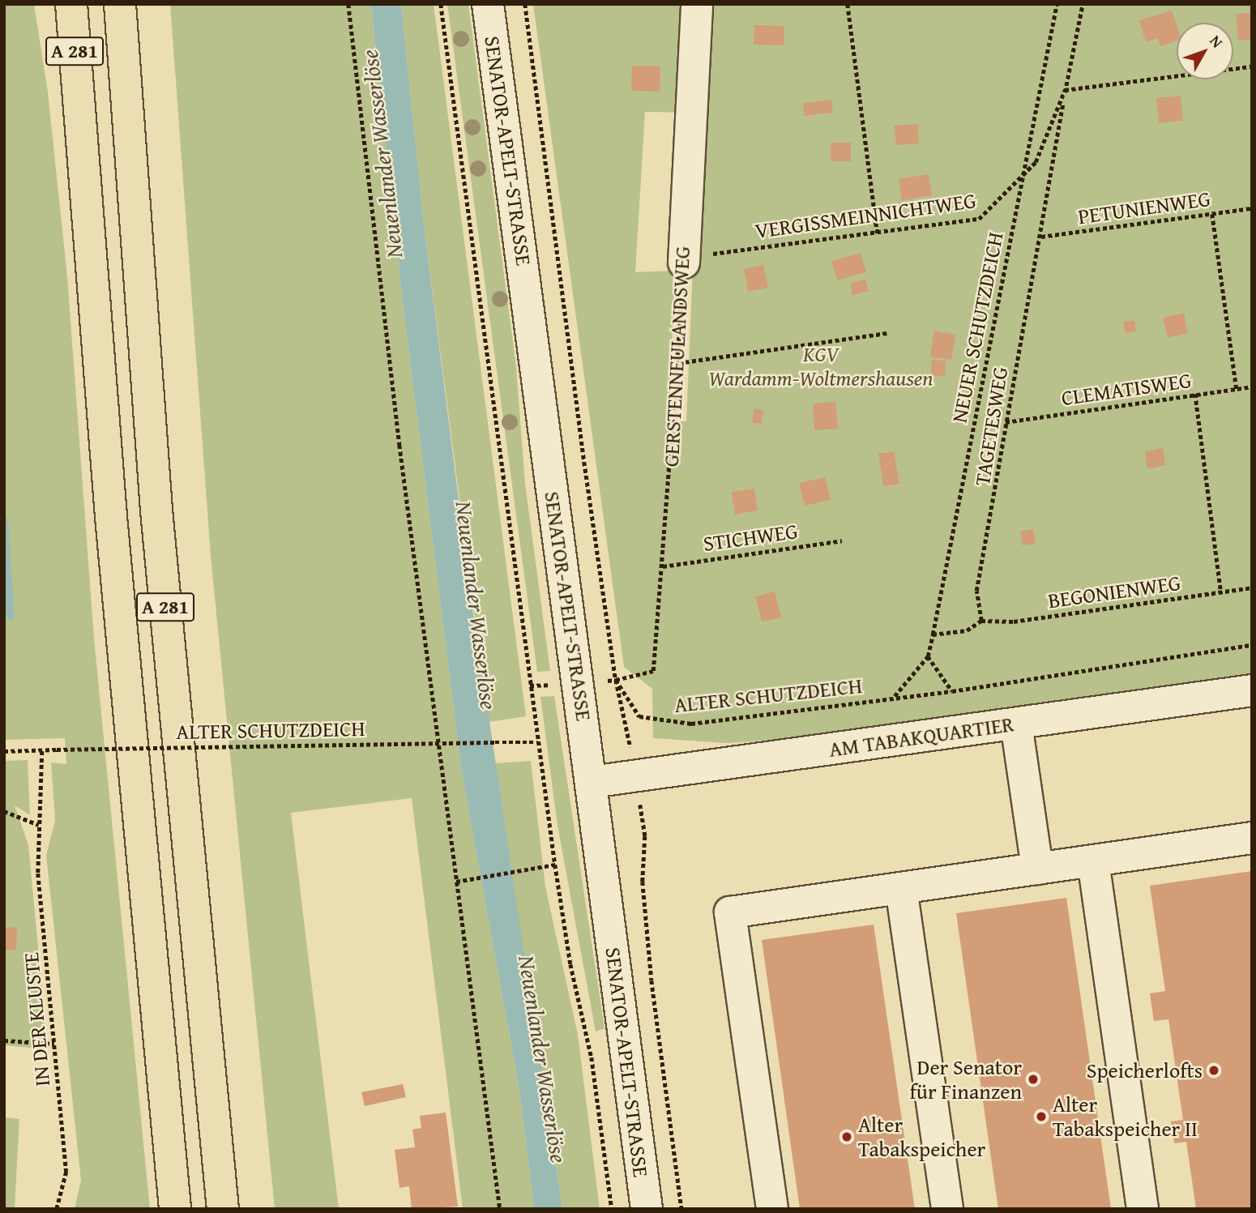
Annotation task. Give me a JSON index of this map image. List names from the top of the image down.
{
  "streets": {
    "highway": ["A 281"],
    "street": ["SENATOR-APELT-STRASSE", "GERSTENNEULANDSWEG", "AM TABAKQUARTIER"],
    "path": [
      "PETUNIENWEG",
      "VERGISSMEINNICHTWEG",
      "NEUER SCHUTZDEICH",
      "CLEMATISWEG",
      "TAGETESWEG",
      "STICHWEG",
      "BEGONIENWEG",
      "ALTER SCHUTZDEICH",
      "IN DER KLUSTE"
    ]
  },
  "crossings": [
    ["SENATOR-APELT-STRASSE", "AM TABAKQUARTIER"],
    ["PETUNIENWEG", "TAGETESWEG"],
    ["VERGISSMEINNICHTWEG", "NEUER SCHUTZDEICH"],
    ["VERGISSMEINNICHTWEG", "GERSTENNEULANDSWEG"],
    ["NEUER SCHUTZDEICH", "ALTER SCHUTZDEICH"],
    ["GERSTENNEULANDSWEG", "STICHWEG"],
    ["GERSTENNEULANDSWEG", "ALTER SCHUTZDEICH"],
    ["CLEMATISWEG", "TAGETESWEG"],
    ["TAGETESWEG", "BEGONIENWEG"],
    ["ALTER SCHUTZDEICH", "IN DER KLUSTE"]
  ],
  "water": ["Neuenlander Wasserlöse"],
  "parks": ["KGV Wardamm-Woltmershausen"],
  "places": [
    "Speicherlofts",
    "Der Senator für Finanzen",
    "Alter Tabakspeicher II",
    "Alter Tabakspeicher"
  ],
  "north": "top right"
}
